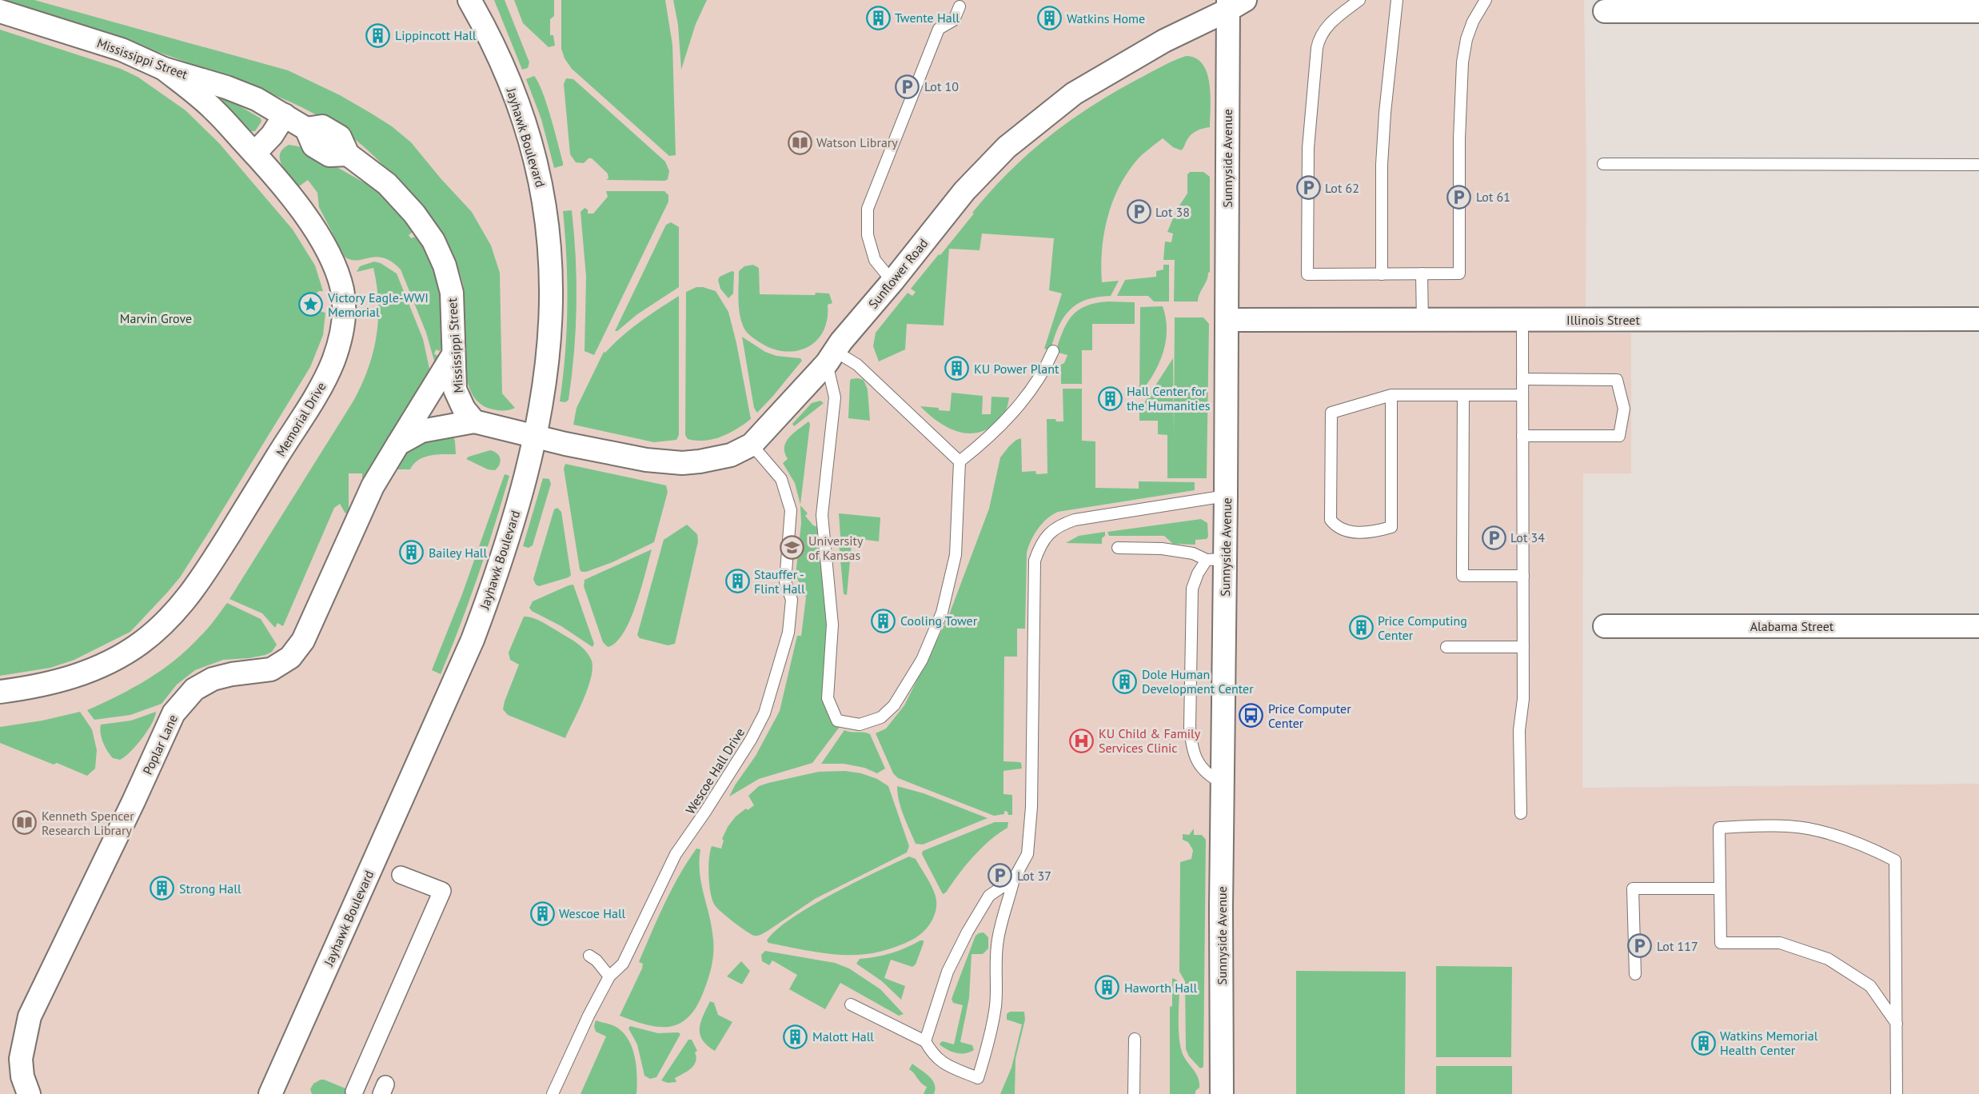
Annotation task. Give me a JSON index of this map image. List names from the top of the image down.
{
  "streets": {
    "street": [
      "Mississippi Street",
      "Jayhawk Boulevard",
      "Sunnyside Avenue",
      "Sunflower Road",
      "Illinois Street",
      "Memorial Drive",
      "Alabama Street",
      "Poplar Lane"
    ],
    "lane": ["Wescoe Hall Drive"]
  },
  "crossings": [
    ["Mississippi Street", "Memorial Drive"],
    ["Mississippi Street", "Poplar Lane"],
    ["Jayhawk Boulevard", "Sunflower Road"],
    ["Sunnyside Avenue", "Sunflower Road"],
    ["Sunnyside Avenue", "Illinois Street"],
    ["Sunflower Road", "Wescoe Hall Drive"]
  ],
  "parks": ["Marvin Grove"],
  "places": {
    "building": [
      "Twente Hall",
      "Watkins Home",
      "Lippincott Hall",
      "KU Power Plant",
      "Hall Center for the Humanities",
      "Bailey Hall",
      "Stauffer - Flint Hall",
      "Cooling Tower",
      "Price Computing Center",
      "Dole Human Development Center",
      "Strong Hall",
      "Wescoe Hall",
      "Haworth Hall",
      "Malott Hall",
      "Watkins Memorial Health Center"
    ],
    "parking": [
      "Lot 10",
      "Lot 62",
      "Lot 61",
      "Lot 38",
      "Lot 34",
      "Lot 37",
      "Lot 117"
    ],
    "library": ["Watson Library", "Kenneth Spencer Research Library"],
    "place": ["Victory Eagle-WWI Memorial"],
    "school or university": ["University of Kansas"],
    "bus stop": ["Price Computer Center"],
    "hospital": ["KU Child & Family Services Clinic"]
  }
}
